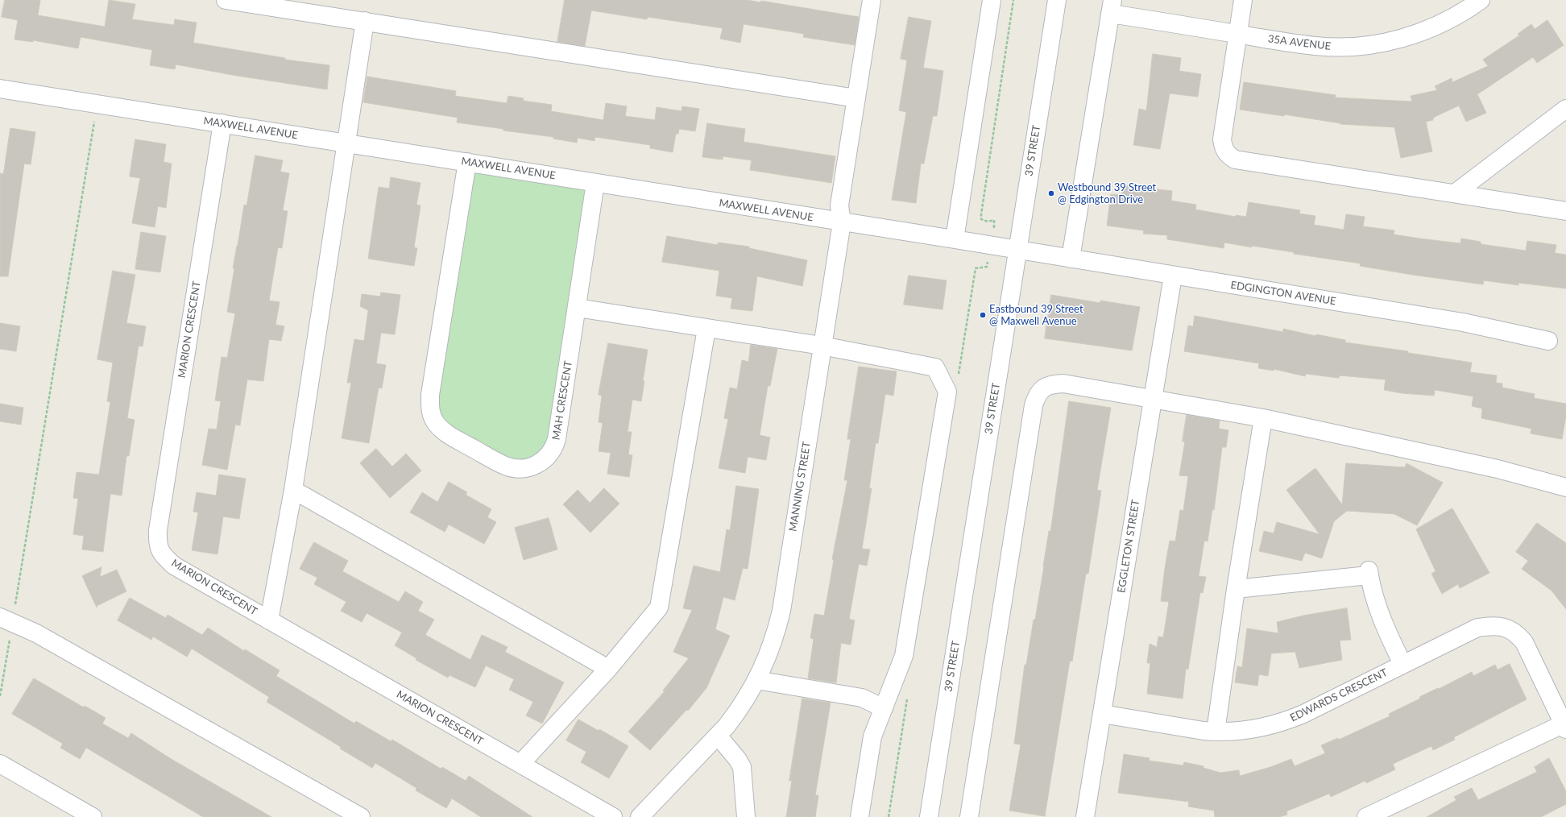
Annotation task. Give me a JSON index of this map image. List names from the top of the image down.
{
  "streets": {
    "street": [
      "35A AVENUE",
      "MAXWELL AVENUE",
      "39 STREET",
      "EDGINGTON AVENUE",
      "MARION CRESCENT",
      "MAH CRESCENT",
      "MANNING STREET",
      "EGGLETON STREET",
      "EDWARDS CRESCENT"
    ]
  },
  "crossings": [
    ["MAXWELL AVENUE", "39 STREET"],
    ["MAXWELL AVENUE", "EDGINGTON AVENUE"],
    ["MAXWELL AVENUE", "MARION CRESCENT"],
    ["MAXWELL AVENUE", "MAH CRESCENT"],
    ["MAXWELL AVENUE", "MANNING STREET"],
    ["39 STREET", "EDGINGTON AVENUE"],
    ["EDGINGTON AVENUE", "EGGLETON STREET"],
    ["EGGLETON STREET", "EDWARDS CRESCENT"]
  ],
  "places": ["Westbound 39 Street @ Edgington Drive", "Eastbound 39 Street @ Maxwell Avenue"]
}
